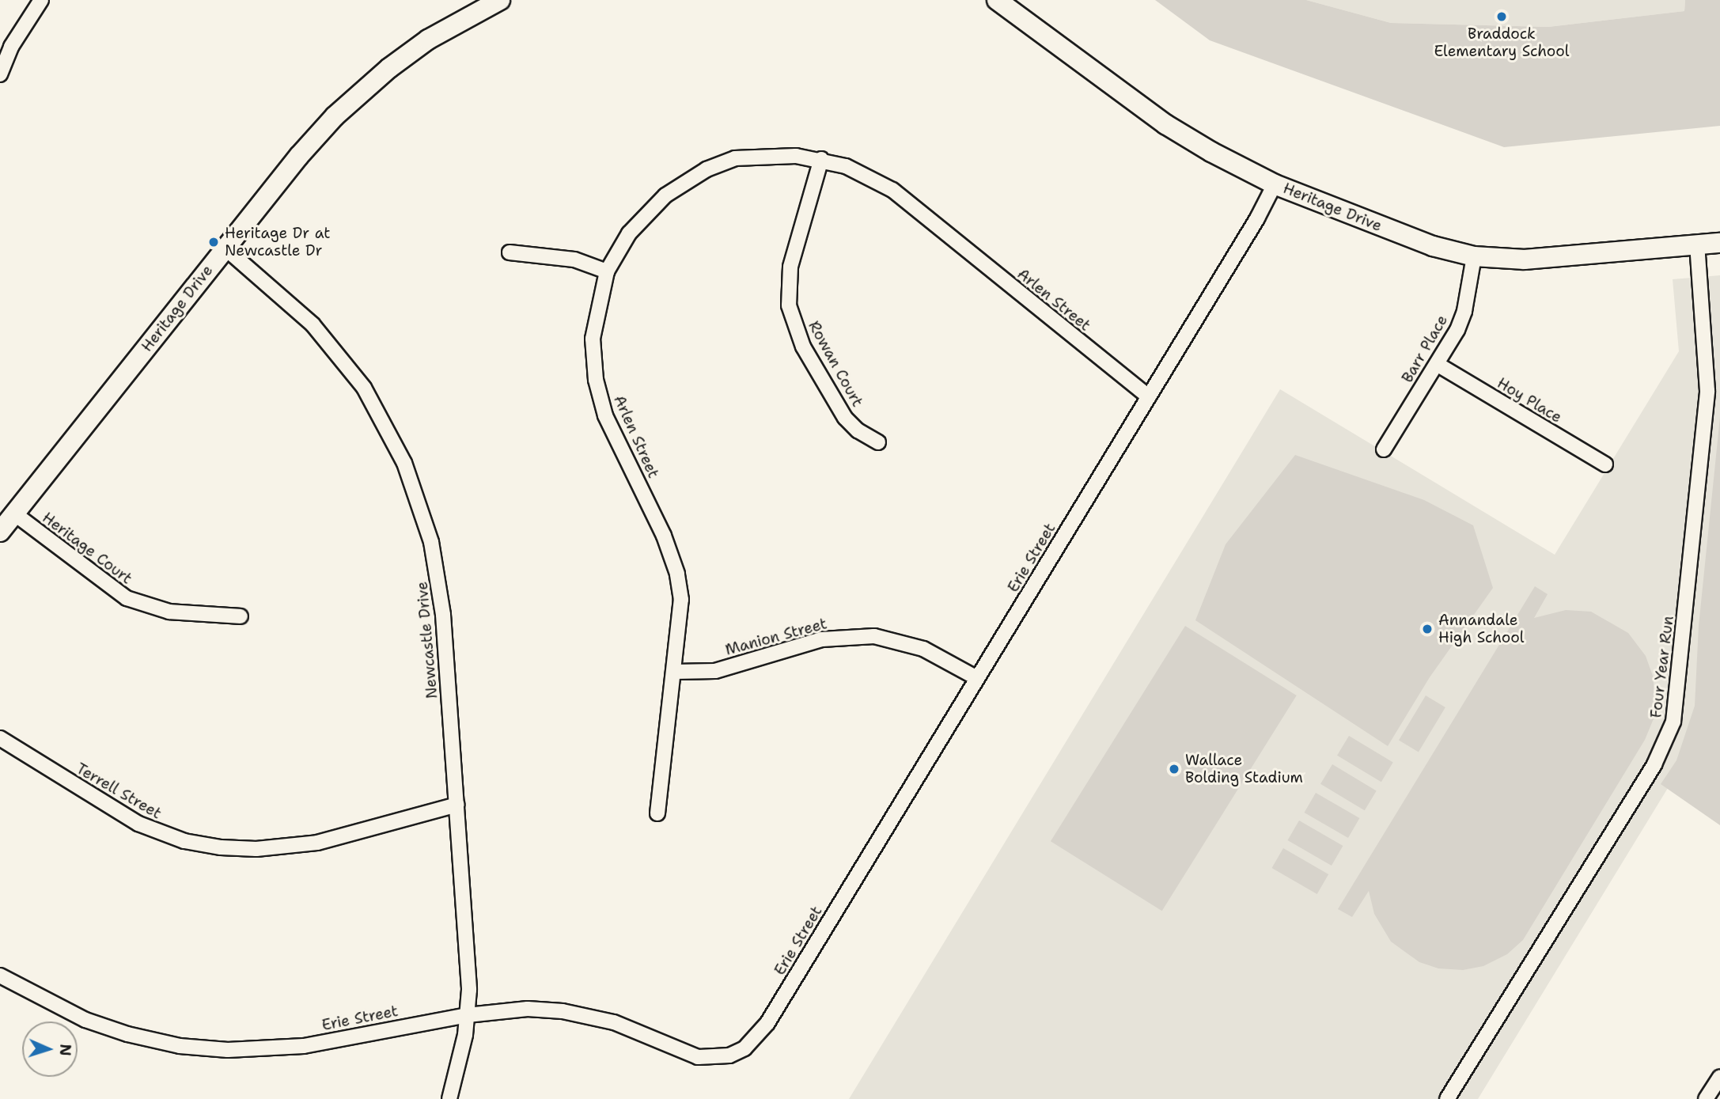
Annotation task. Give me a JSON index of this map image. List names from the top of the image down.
{
  "streets": {
    "street": [
      "Heritage Drive",
      "Arlen Street",
      "Barr Place",
      "Rowan Court",
      "Hoy Place",
      "Heritage Court",
      "Erie Street",
      "Manion Street",
      "Newcastle Drive",
      "Four Year Run",
      "Terrell Street"
    ]
  },
  "crossings": [
    ["Heritage Drive", "Barr Place"],
    ["Heritage Drive", "Heritage Court"],
    ["Heritage Drive", "Erie Street"],
    ["Heritage Drive", "Newcastle Drive"],
    ["Heritage Drive", "Four Year Run"],
    ["Arlen Street", "Rowan Court"],
    ["Arlen Street", "Erie Street"],
    ["Arlen Street", "Manion Street"],
    ["Barr Place", "Hoy Place"],
    ["Erie Street", "Manion Street"],
    ["Erie Street", "Newcastle Drive"],
    ["Newcastle Drive", "Terrell Street"]
  ],
  "places": [
    "Braddock Elementary School",
    "Heritage Dr at Newcastle Dr",
    "Annandale High School",
    "Wallace Bolding Stadium"
  ],
  "north": "right"
}
